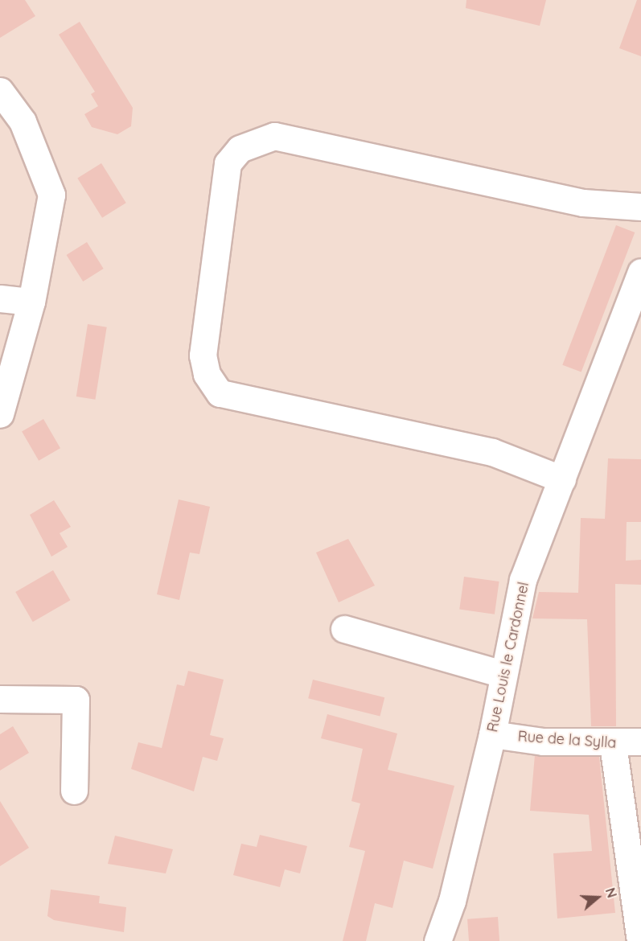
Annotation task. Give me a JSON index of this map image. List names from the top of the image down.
{
  "streets": {
    "street": ["Rue Louis le Cardonnel", "Rue de la Sylla"]
  },
  "crossings": [
    ["Rue Louis le Cardonnel", "Rue de la Sylla"]
  ],
  "north": "right"
}
